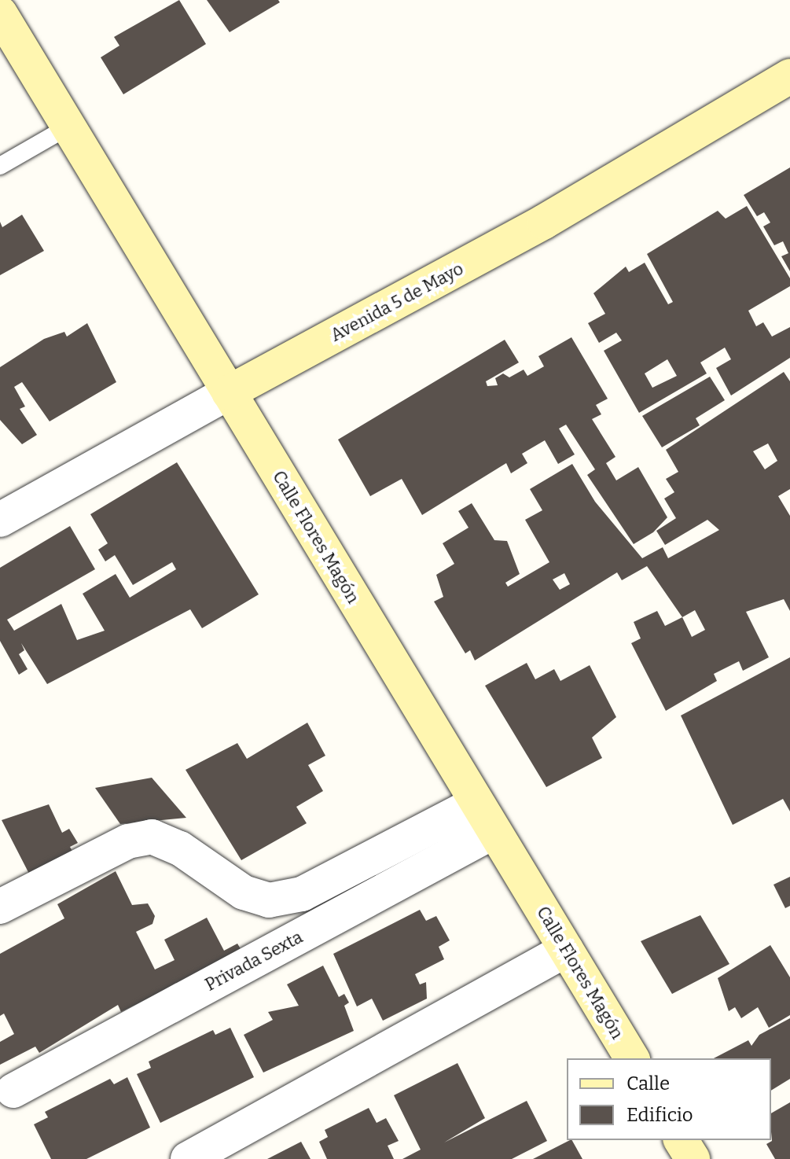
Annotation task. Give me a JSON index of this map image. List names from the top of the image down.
{
  "streets": {
    "street": ["Avenida 5 de Mayo", "Calle Flores Magón", "Privada Sexta"]
  },
  "crossings": [
    ["Avenida 5 de Mayo", "Calle Flores Magón"],
    ["Calle Flores Magón", "Privada Sexta"]
  ],
  "legend": ["Calle", "Edificio"]
}
